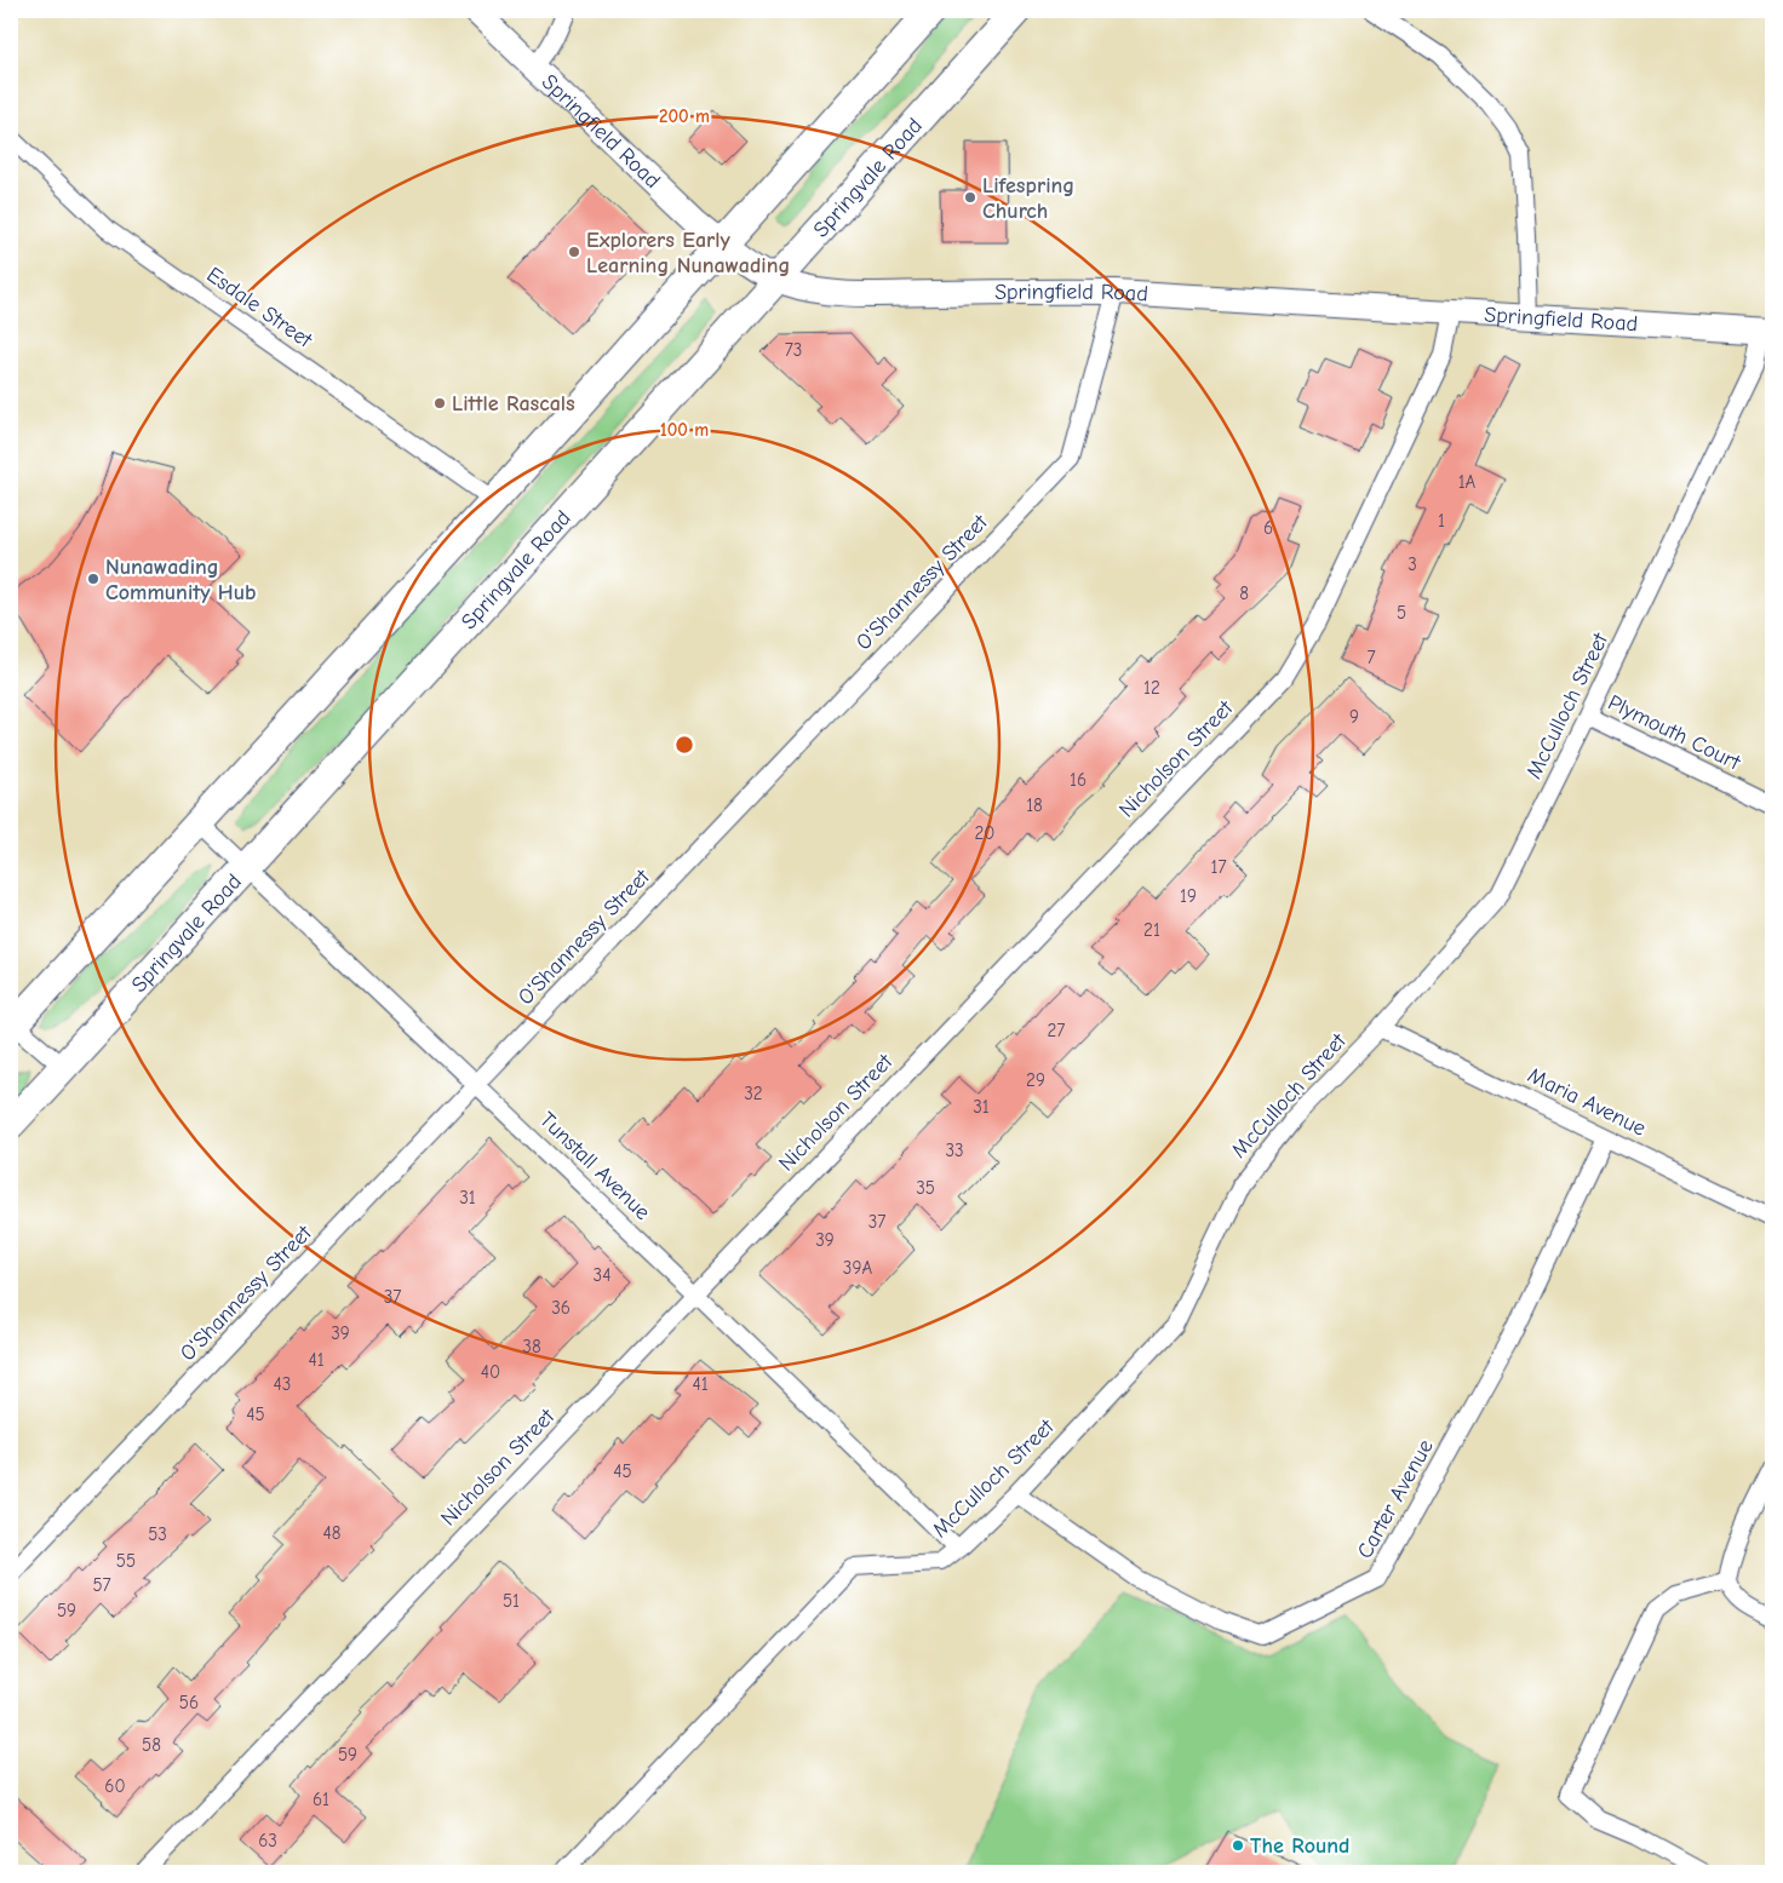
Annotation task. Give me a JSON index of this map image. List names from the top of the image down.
{
  "streets": {
    "highway": ["Springvale Road"],
    "main road": ["Springfield Road"],
    "street": [
      "Esdale Street",
      "O'Shannessy Street",
      "McCulloch Street",
      "Plymouth Court",
      "Nicholson Street",
      "Maria Avenue",
      "Tunstall Avenue",
      "Carter Avenue"
    ]
  },
  "crossings": [
    ["Springfield Road", "Springvale Road"],
    ["Springfield Road", "O'Shannessy Street"],
    ["Springfield Road", "McCulloch Street"],
    ["Springfield Road", "Nicholson Street"],
    ["Springvale Road", "Tunstall Avenue"],
    ["O'Shannessy Street", "Tunstall Avenue"],
    ["McCulloch Street", "Plymouth Court"],
    ["McCulloch Street", "Maria Avenue"],
    ["McCulloch Street", "Tunstall Avenue"],
    ["McCulloch Street", "Carter Avenue"],
    ["Nicholson Street", "Tunstall Avenue"],
    ["Maria Avenue", "Carter Avenue"]
  ],
  "places": [
    "Lifespring Church",
    "Explorers Early Learning Nunawading",
    "Little Rascals",
    "Nunawading Community Hub",
    "The Round"
  ],
  "house_numbers": [
    "73",
    "1A",
    "1",
    "6",
    "3",
    "8",
    "5",
    "7",
    "12",
    "9",
    "16",
    "18",
    "20",
    "17",
    "19",
    "21",
    "27",
    "29",
    "32",
    "31",
    "33",
    "35",
    "31",
    "37",
    "39",
    "39A",
    "34",
    "37",
    "36",
    "39",
    "38",
    "41",
    "40",
    "43",
    "41",
    "45",
    "45",
    "48",
    "53",
    "55",
    "57",
    "51",
    "59",
    "56",
    "58",
    "59",
    "60",
    "61",
    "63"
  ],
  "rings": ["200 m", "100 m"]
}
